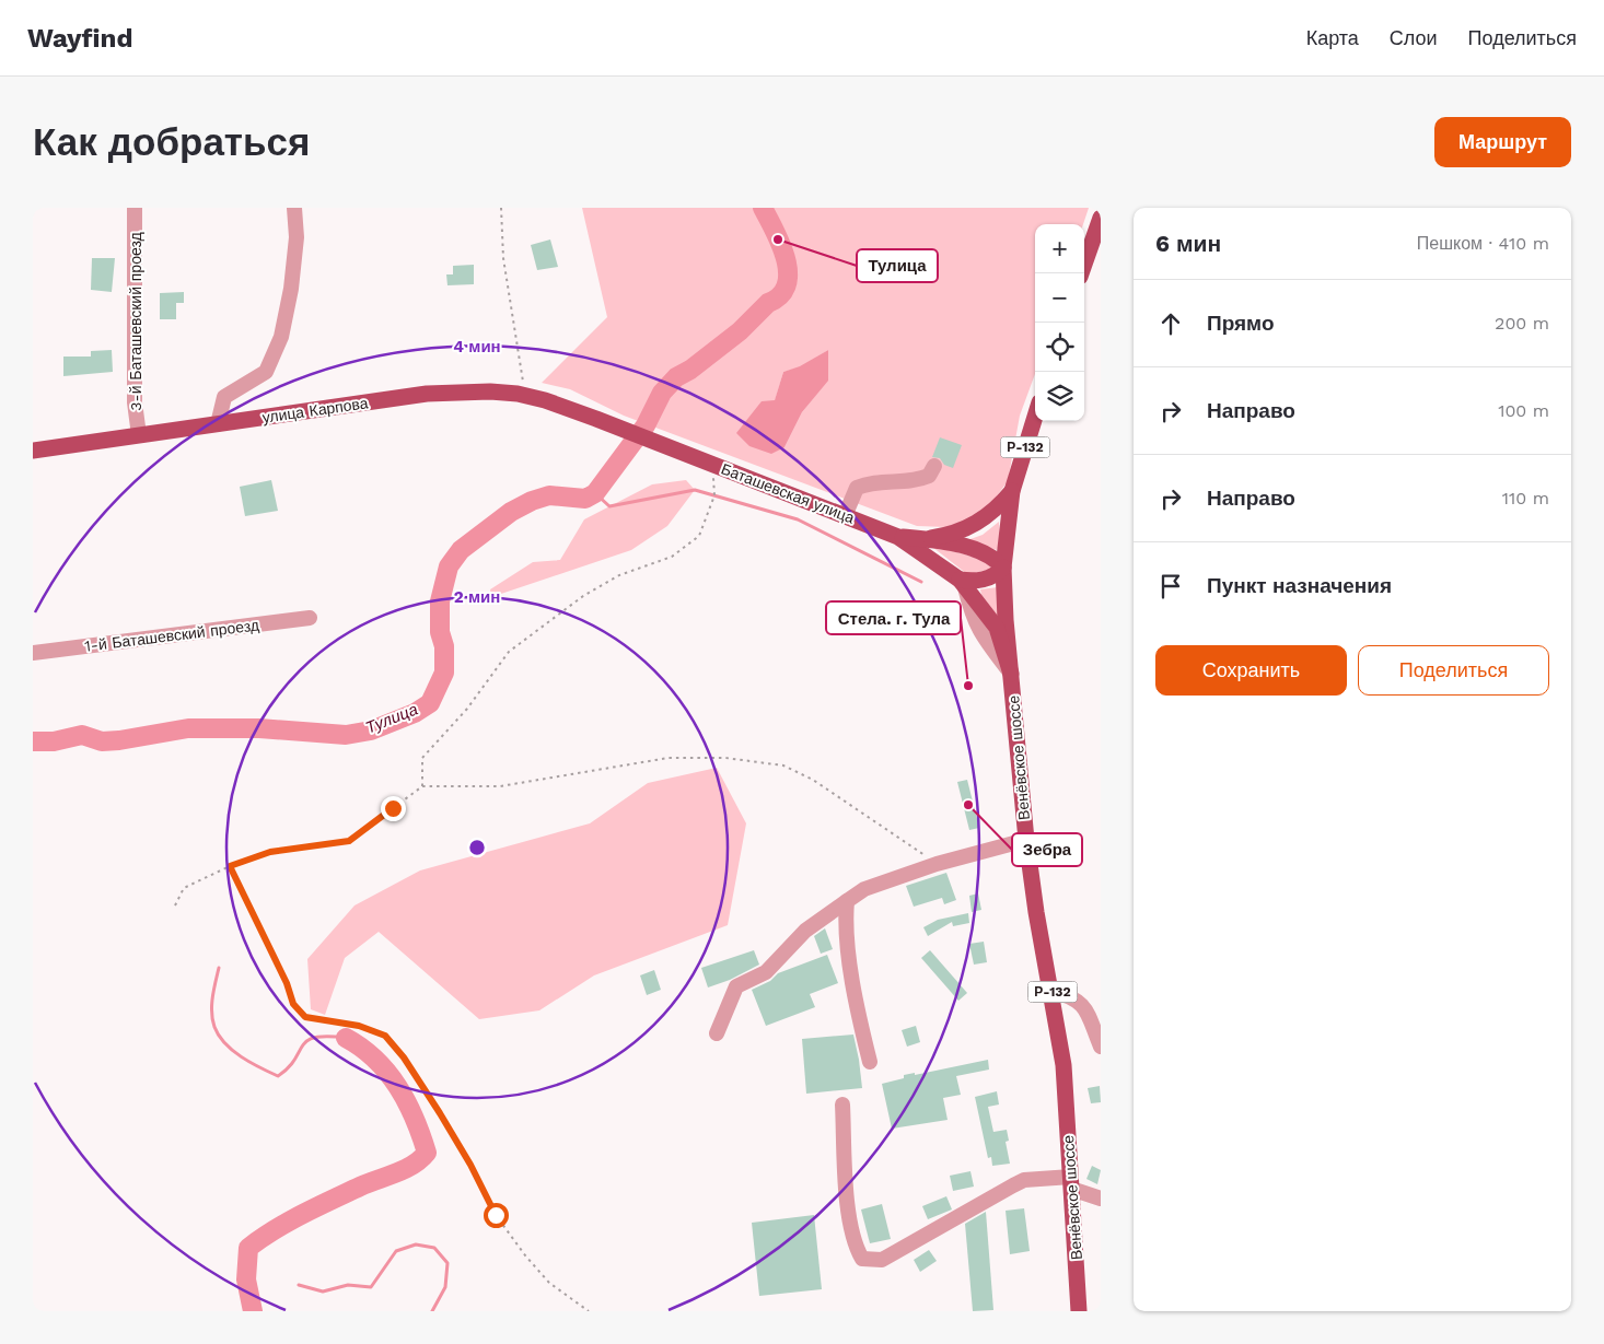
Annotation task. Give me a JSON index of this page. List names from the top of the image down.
{
  "streets": {
    "main road": [
      "улица Карпова",
      "Р-132",
      "Баташевская улица",
      "Венёвское шоссе"
    ],
    "street": ["3-й Баташевский проезд", "1-й Баташевский проезд"]
  },
  "crossings": [
    ["3-й Баташевский проезд", "улица Карпова"],
    ["улица Карпова", "Баташевская улица"]
  ],
  "water": ["Тулица"],
  "places": ["Тулица", "Стела. г. Тула", "Зебра"],
  "page": {
    "header": "Wayfind",
    "nav": ["Карта", "Слои", "Поделиться"],
    "buttons": [
      "Маршрут",
      ["Сохранить", "Поделиться"]
    ],
    "title": "Как добраться",
    "heading": ["6 мин", "Пешком · 410 m"],
    "map_buttons": ["+", "−"],
    "list": [
      ["Прямо", "200 m"],
      ["Направо", "100 m"],
      ["Направо", "110 m"],
      "Пункт назначения"
    ]
  },
  "rings": ["4 мин", "2 мин"]
}
